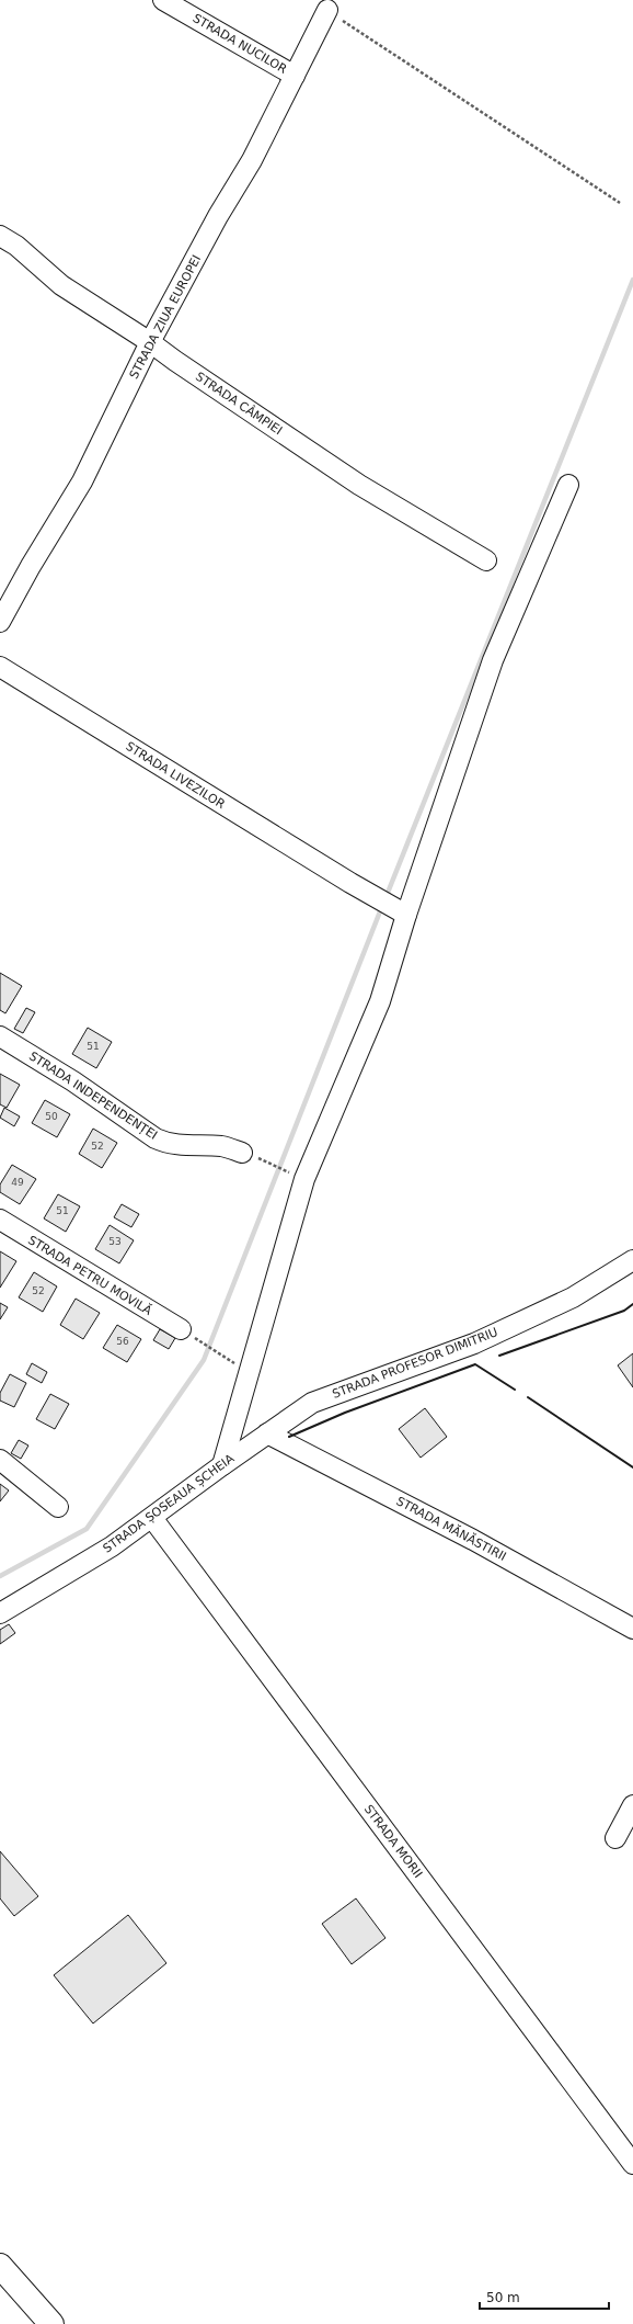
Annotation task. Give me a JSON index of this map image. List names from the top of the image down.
{
  "streets": {
    "street": [
      "STRADA NUCILOR",
      "STRADA ZIUA EUROPEI",
      "STRADA CÂMPIEI",
      "STRADA LIVEZILOR",
      "STRADA INDEPENDENȚEI",
      "STRADA PETRU MOVILĂ",
      "STRADA PROFESOR DIMITRIU",
      "STRADA ȘOSEAUA ȘCHEIA",
      "STRADA MĂNĂSTIRII",
      "STRADA MORII"
    ]
  },
  "crossings": [
    ["STRADA NUCILOR", "STRADA ZIUA EUROPEI"],
    ["STRADA ZIUA EUROPEI", "STRADA CÂMPIEI"],
    ["STRADA PROFESOR DIMITRIU", "STRADA ȘOSEAUA ȘCHEIA"],
    ["STRADA ȘOSEAUA ȘCHEIA", "STRADA MĂNĂSTIRII"],
    ["STRADA ȘOSEAUA ȘCHEIA", "STRADA MORII"]
  ],
  "house_numbers": [
    "51",
    "50",
    "52",
    "49",
    "51",
    "53",
    "52",
    "56"
  ],
  "scale_bar": "50 m"
}
